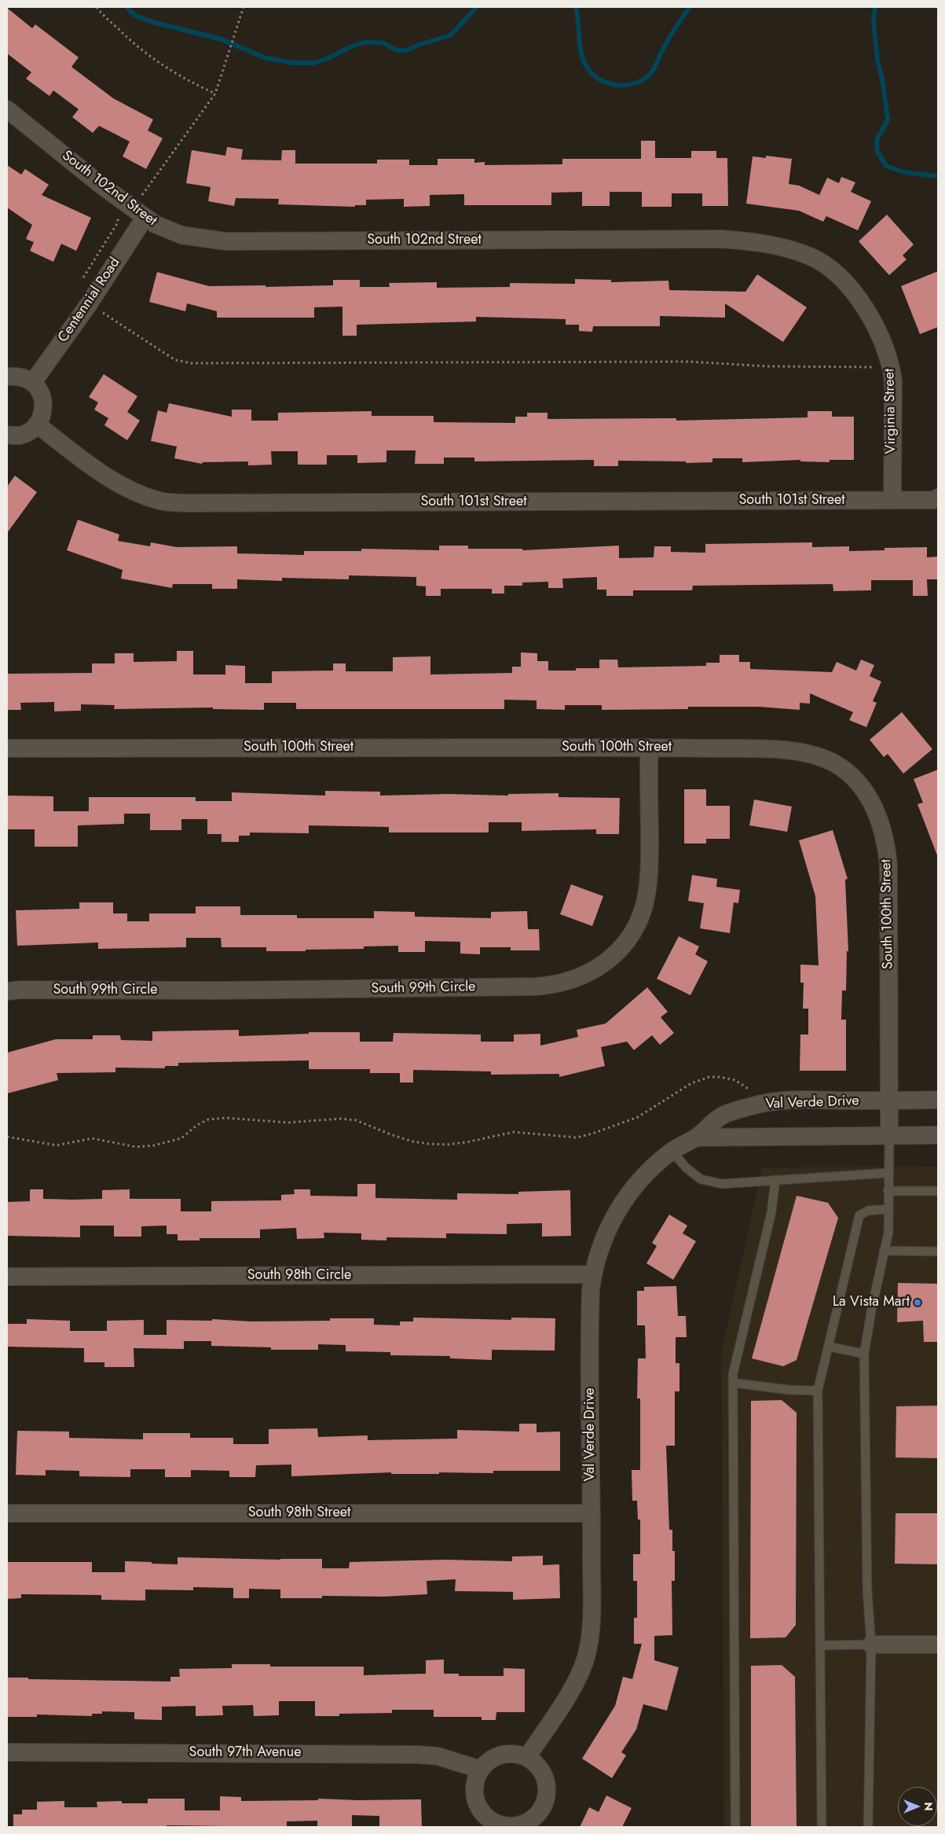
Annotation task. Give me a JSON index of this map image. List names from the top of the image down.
{
  "streets": {
    "street": [
      "South 102nd Street",
      "Centennial Road",
      "Virginia Street",
      "South 101st Street",
      "South 100th Street",
      "South 99th Circle",
      "Val Verde Drive",
      "South 98th Circle",
      "South 98th Street",
      "South 97th Avenue"
    ]
  },
  "crossings": [
    ["South 102nd Street", "Centennial Road"],
    ["South 102nd Street", "Virginia Street"],
    ["Virginia Street", "South 101st Street"],
    ["South 100th Street", "South 99th Circle"],
    ["South 100th Street", "Val Verde Drive"],
    ["Val Verde Drive", "South 98th Circle"],
    ["Val Verde Drive", "South 98th Street"],
    ["Val Verde Drive", "South 97th Avenue"]
  ],
  "places": ["La Vista Mart"],
  "north": "right"
}
